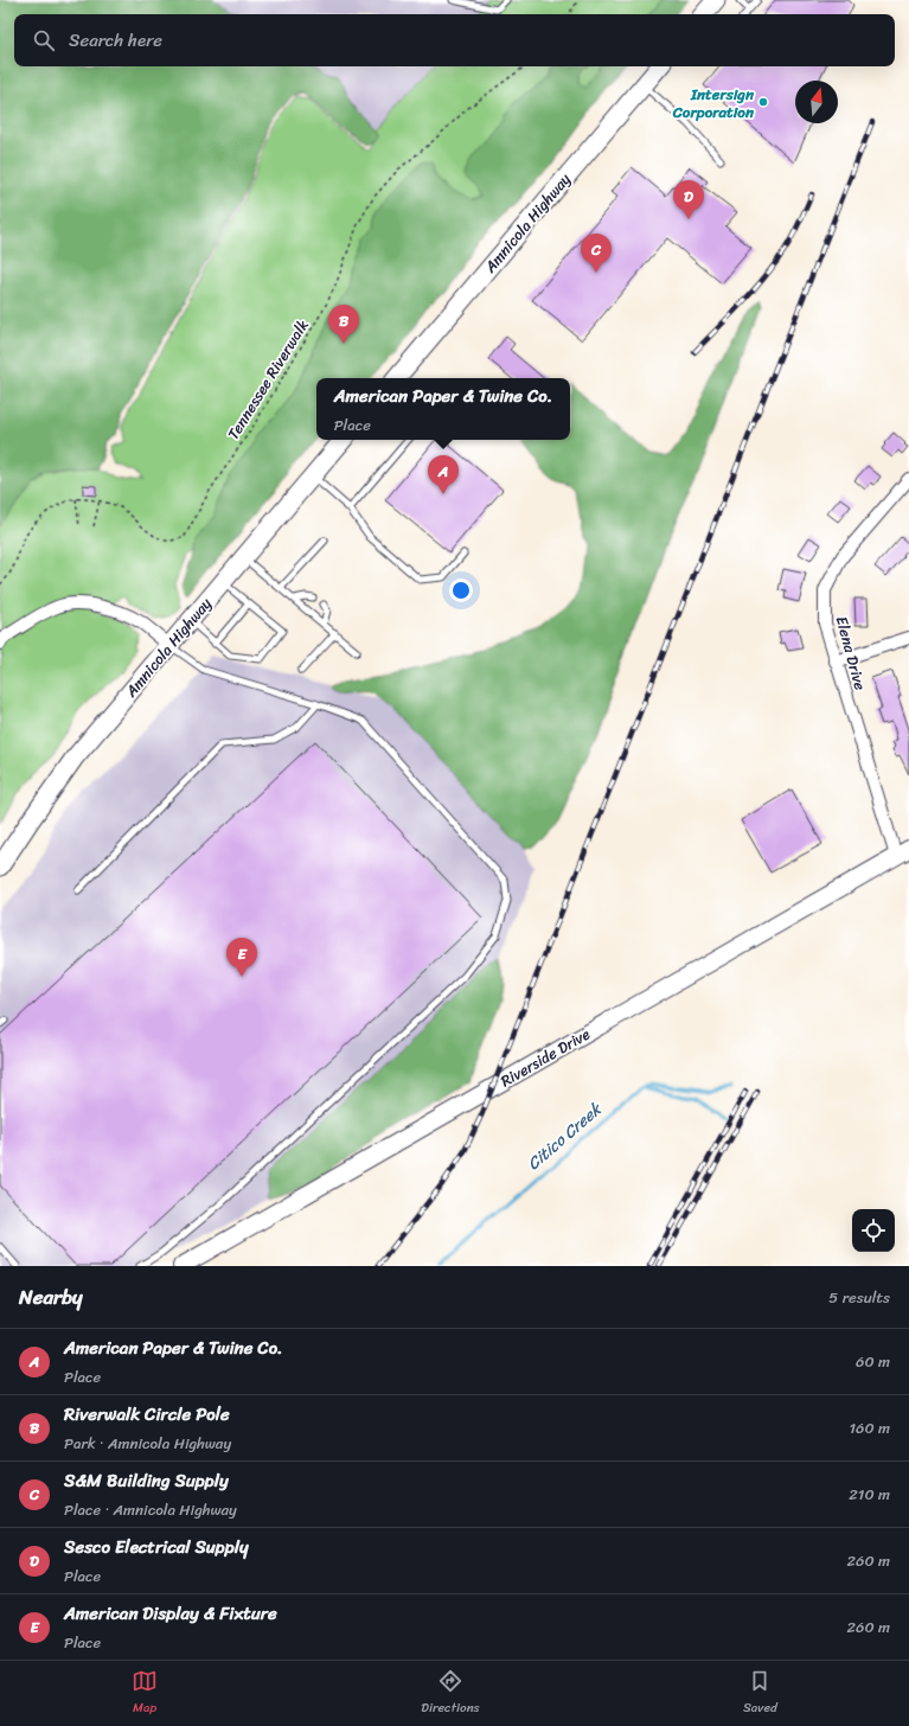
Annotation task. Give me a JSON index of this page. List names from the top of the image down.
{
  "streets": {
    "main road": ["Amnicola Highway"],
    "street": ["Elena Drive", "Riverside Drive"],
    "path": ["Tennessee Riverwalk"]
  },
  "crossings": [
    ["Elena Drive", "Riverside Drive"]
  ],
  "water": ["Citico Creek"],
  "places": ["Intersign Corporation"],
  "north": "top",
  "page": {
    "search": "Search here",
    "pins": [
      "D",
      "C",
      "B",
      "A",
      "E"
    ],
    "popup": ["American Paper & Twine Co.", "Place"],
    "heading": ["Nearby", "5 results"],
    "list": [
      {
        "mark": "A",
        "name": "American Paper & Twine Co.",
        "note": "Place",
        "value": "60 m"
      },
      {
        "mark": "B",
        "name": "Riverwalk Circle Pole",
        "note": "Park · Amnicola Highway",
        "value": "160 m"
      },
      {
        "mark": "C",
        "name": "S&M Building Supply",
        "note": "Place · Amnicola Highway",
        "value": "210 m"
      },
      {
        "mark": "D",
        "name": "Sesco Electrical Supply",
        "note": "Place",
        "value": "260 m"
      },
      {
        "mark": "E",
        "name": "American Display & Fixture",
        "note": "Place",
        "value": "260 m"
      }
    ],
    "nav": ["Map", "Directions", "Saved"]
  }
}
